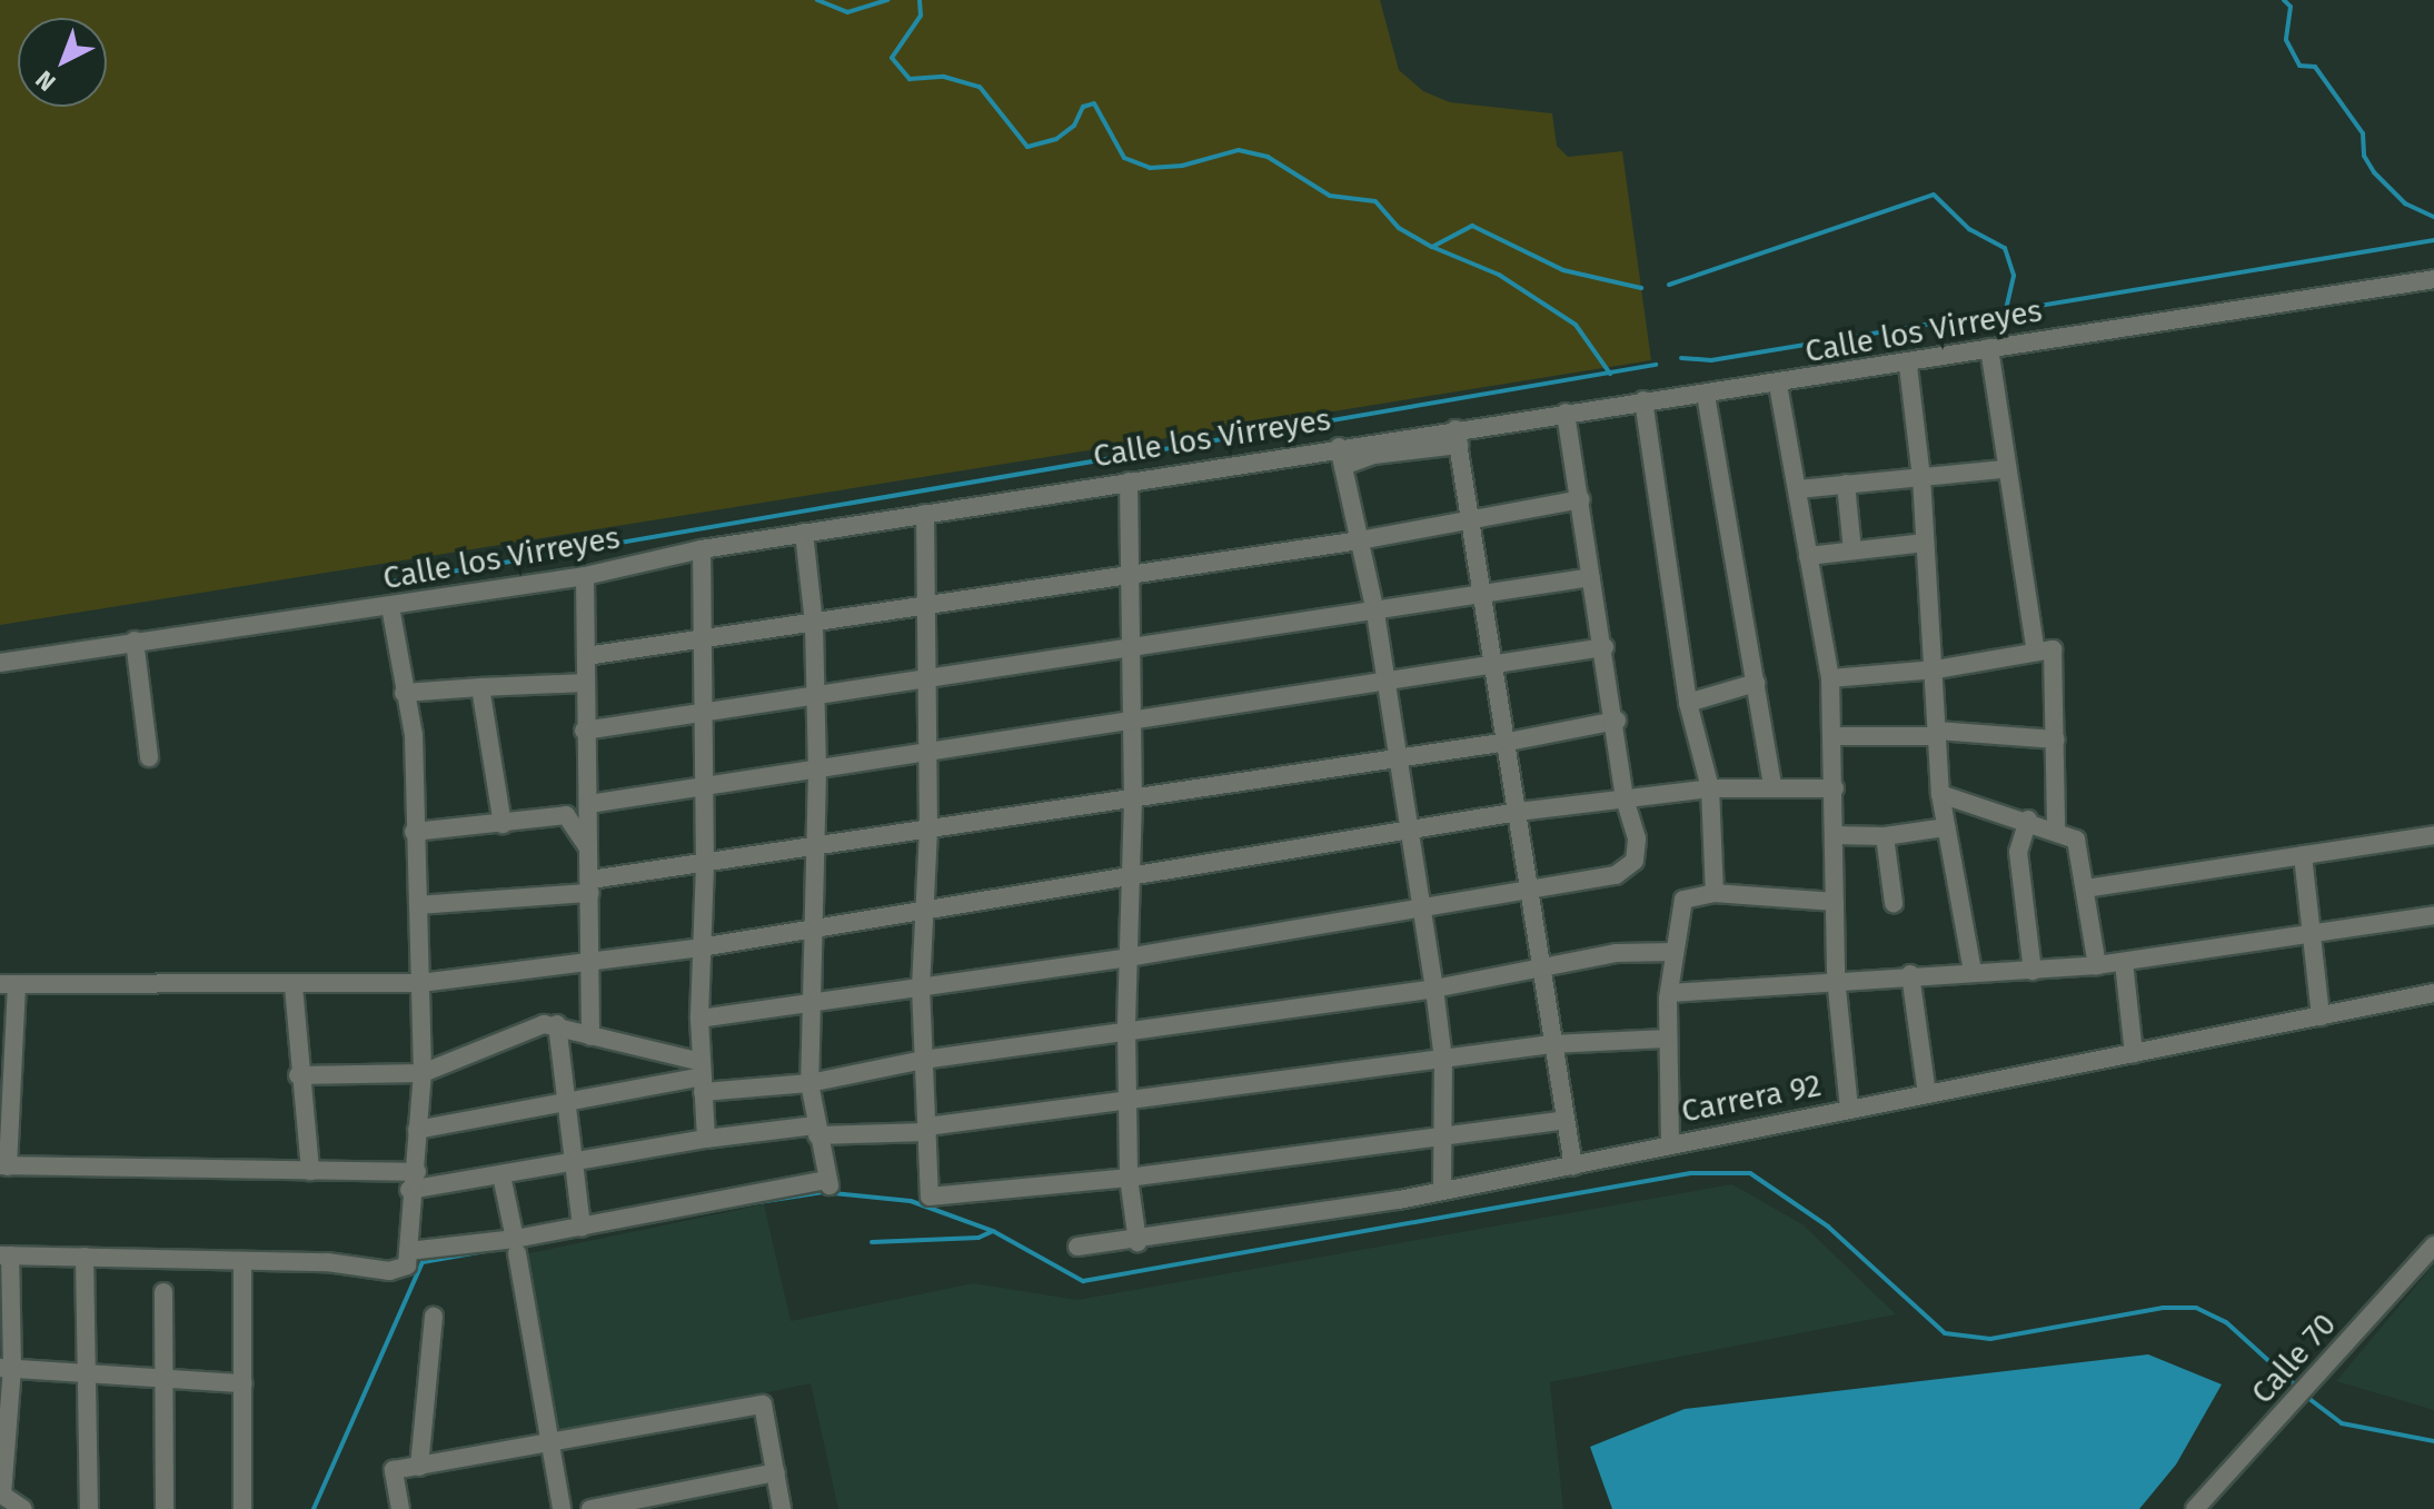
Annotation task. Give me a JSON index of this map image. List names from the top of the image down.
{
  "streets": {
    "street": ["Calle los Virreyes", "Carrera 92", "Calle 70"]
  },
  "north": "bottom left"
}
